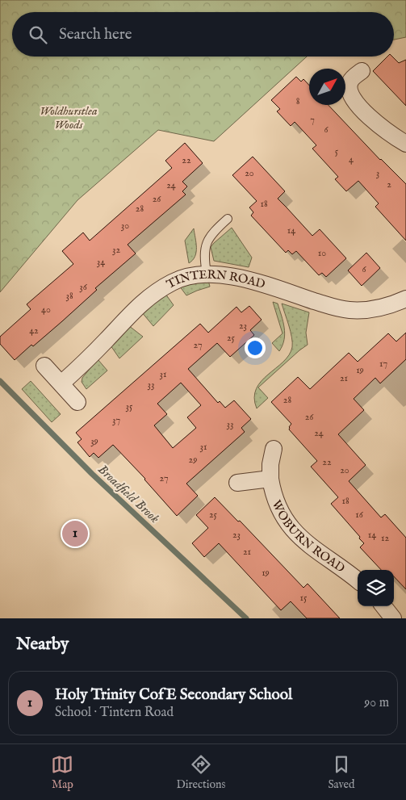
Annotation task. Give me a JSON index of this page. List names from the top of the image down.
{
  "streets": {
    "street": ["TINTERN ROAD", "WOBURN ROAD"]
  },
  "water": ["Broadfield Brook"],
  "parks": ["Woldhurstlea Woods"],
  "house_numbers": [
    "8",
    "7",
    "6",
    "5",
    "4",
    "22",
    "20",
    "3",
    "2",
    "24",
    "26",
    "18",
    "28",
    "30",
    "14",
    "32",
    "10",
    "34",
    "6",
    "36",
    "38",
    "40",
    "23",
    "42",
    "25",
    "27",
    "17",
    "19",
    "31",
    "21",
    "33",
    "28",
    "35",
    "26",
    "37",
    "33",
    "24",
    "39",
    "31",
    "29",
    "22",
    "20",
    "27",
    "18",
    "25",
    "16",
    "23",
    "14",
    "12",
    "21",
    "19",
    "15"
  ],
  "north": "top right",
  "page": {
    "search": "Search here",
    "pins": "1",
    "heading": "Nearby",
    "list": [
      {
        "mark": "1",
        "name": "Holy Trinity CofE Secondary School",
        "note": "School · Tintern Road",
        "value": "90 m"
      }
    ],
    "nav": ["Map", "Directions", "Saved"]
  }
}
